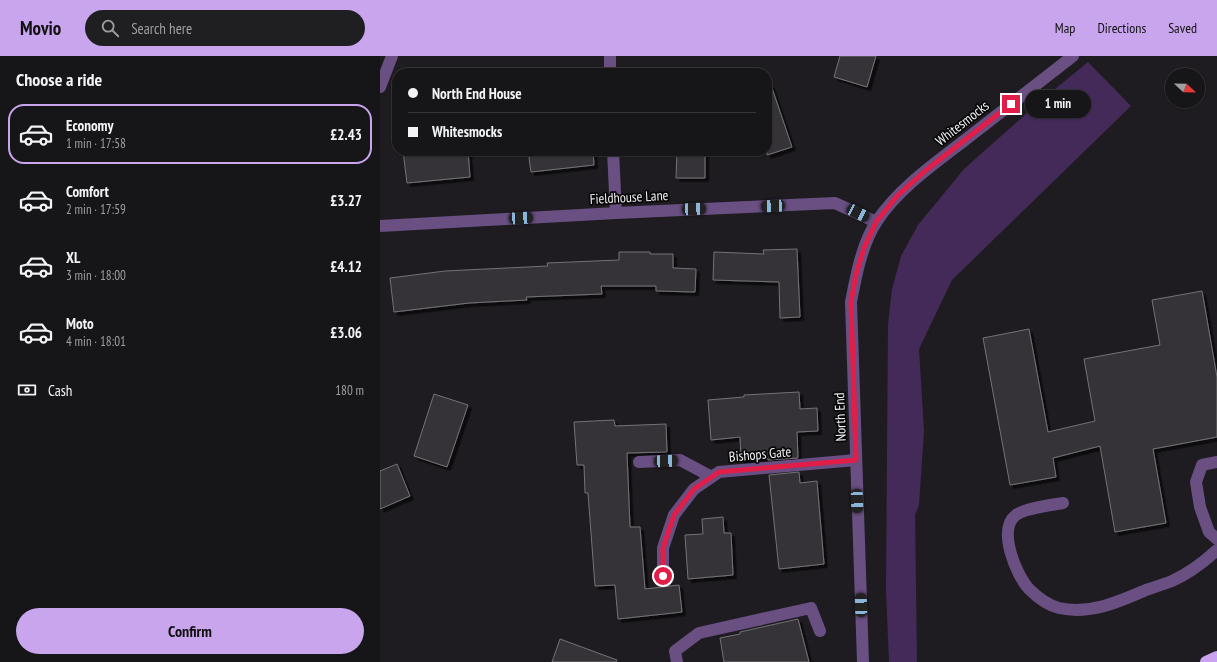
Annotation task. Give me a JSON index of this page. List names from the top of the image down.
{
  "streets": {
    "street": [
      "Whitesmocks",
      "Fieldhouse Lane",
      "North End",
      "Bishops Gate"
    ]
  },
  "crossings": [
    ["Whitesmocks", "Fieldhouse Lane"],
    ["Whitesmocks", "North End"],
    ["Fieldhouse Lane", "North End"],
    ["North End", "Bishops Gate"]
  ],
  "north": "right",
  "page": {
    "header": "Movio",
    "search": "Search here",
    "nav": ["Map", "Directions", "Saved"],
    "heading": "Choose a ride",
    "banner": ["North End House", "Whitesmocks"],
    "bubble": "1 min",
    "list": [
      {
        "name": "Economy",
        "note": "1 min · 17:58",
        "value": "£2.43"
      },
      {
        "name": "Comfort",
        "note": "2 min · 17:59",
        "value": "£3.27"
      },
      {
        "name": "XL",
        "note": "3 min · 18:00",
        "value": "£4.12"
      },
      {
        "name": "Moto",
        "note": "4 min · 18:01",
        "value": "£3.06"
      }
    ],
    "pay": ["Cash", "180 m"],
    "buttons": "Confirm"
  }
}
